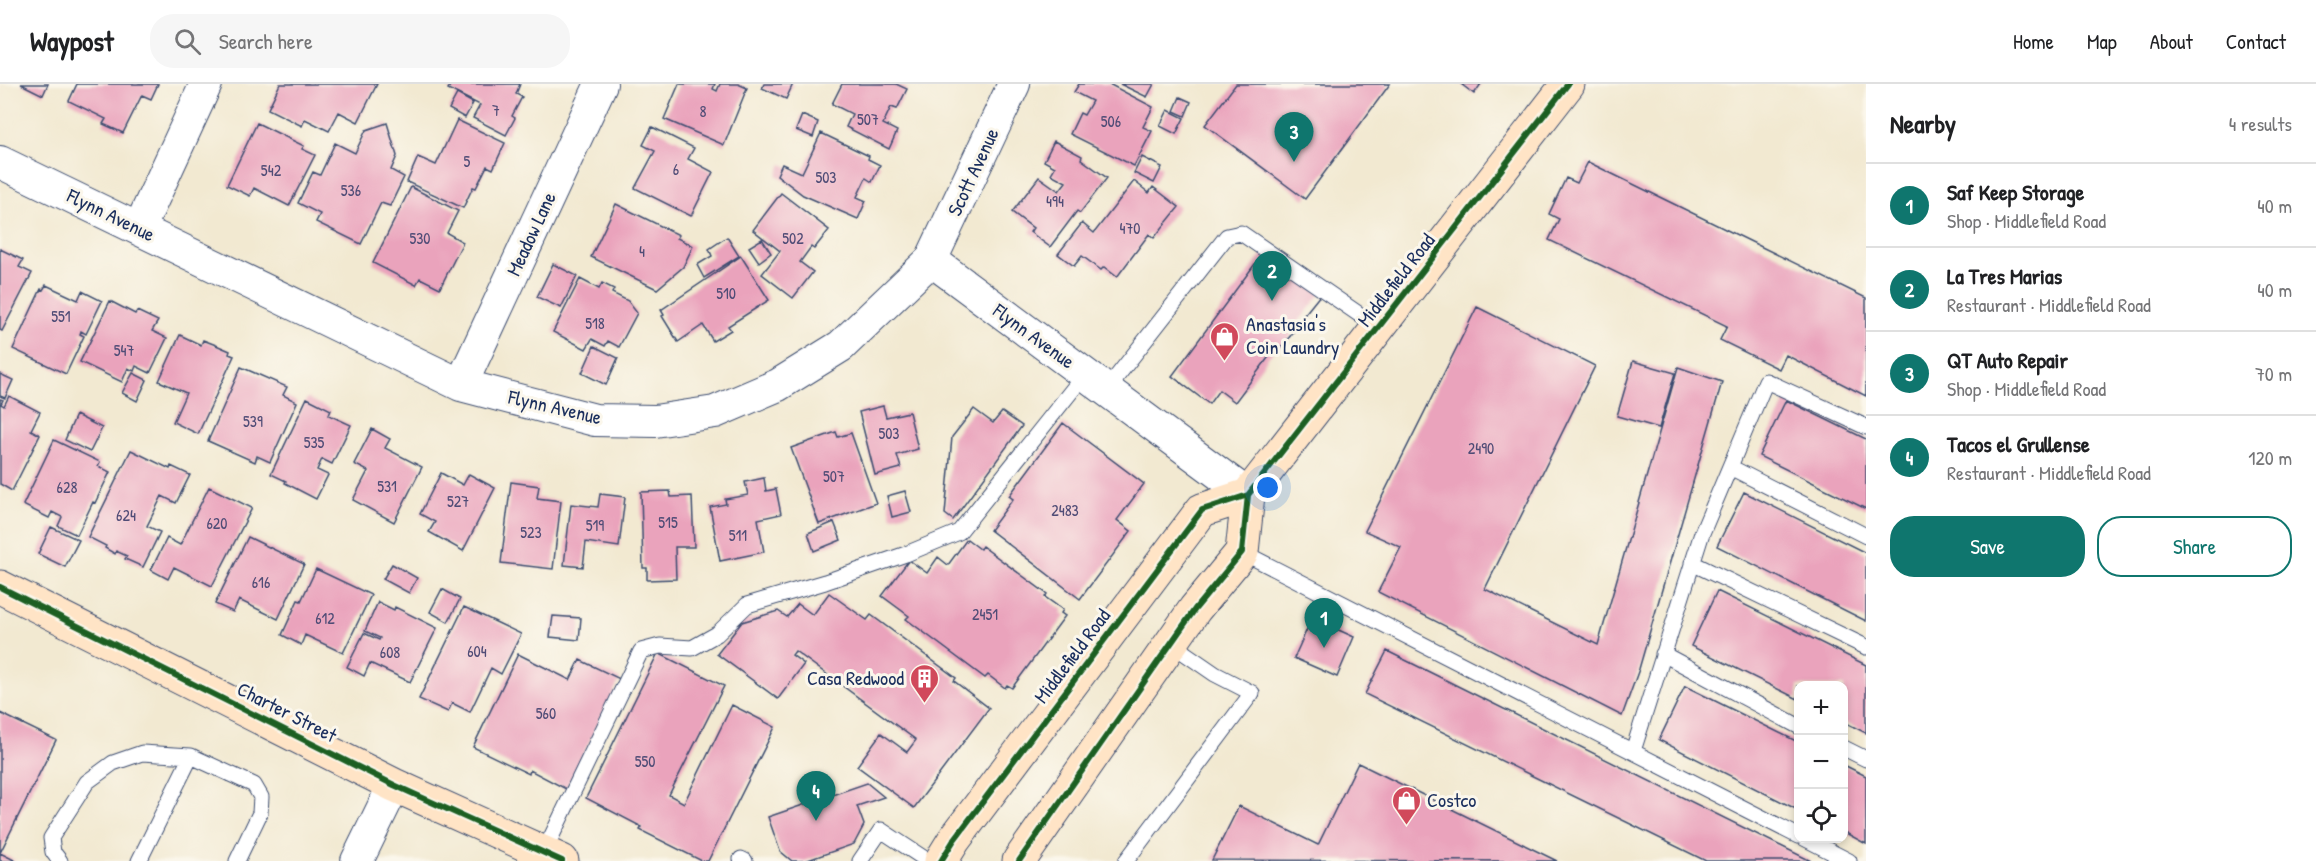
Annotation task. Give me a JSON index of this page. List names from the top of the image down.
{
  "streets": {
    "main road": ["Middlefield Road", "Charter Street"],
    "street": ["Scott Avenue", "Flynn Avenue", "Meadow Lane"]
  },
  "crossings": [
    ["Scott Avenue", "Flynn Avenue"],
    ["Flynn Avenue", "Meadow Lane"],
    ["Flynn Avenue", "Middlefield Road"]
  ],
  "places": {
    "shop": ["Anastasia's Coin Laundry", "Costco"],
    "building": ["Casa Redwood"]
  },
  "house_numbers": [
    "7",
    "8",
    "507",
    "506",
    "5",
    "6",
    "542",
    "503",
    "536",
    "494",
    "470",
    "530",
    "502",
    "4",
    "510",
    "551",
    "518",
    "547",
    "539",
    "503",
    "535",
    "2490",
    "507",
    "531",
    "628",
    "527",
    "2483",
    "624",
    "515",
    "620",
    "519",
    "523",
    "511",
    "616",
    "2451",
    "612",
    "604",
    "608",
    "560",
    "550"
  ],
  "page": {
    "header": "Waypost",
    "search": "Search here",
    "nav": [
      "Home",
      "Map",
      "About",
      "Contact"
    ],
    "heading": ["Nearby", "4 results"],
    "pins": [
      "3",
      "2",
      "1",
      "4"
    ],
    "list": [
      {
        "mark": "1",
        "name": "Saf Keep Storage",
        "note": "Shop · Middlefield Road",
        "value": "40 m"
      },
      {
        "mark": "2",
        "name": "La Tres Marias",
        "note": "Restaurant · Middlefield Road",
        "value": "40 m"
      },
      {
        "mark": "3",
        "name": "QT Auto Repair",
        "note": "Shop · Middlefield Road",
        "value": "70 m"
      },
      {
        "mark": "4",
        "name": "Tacos el Grullense",
        "note": "Restaurant · Middlefield Road",
        "value": "120 m"
      }
    ],
    "buttons": ["Save", "Share"],
    "map_buttons": ["+", "−"]
  }
}
